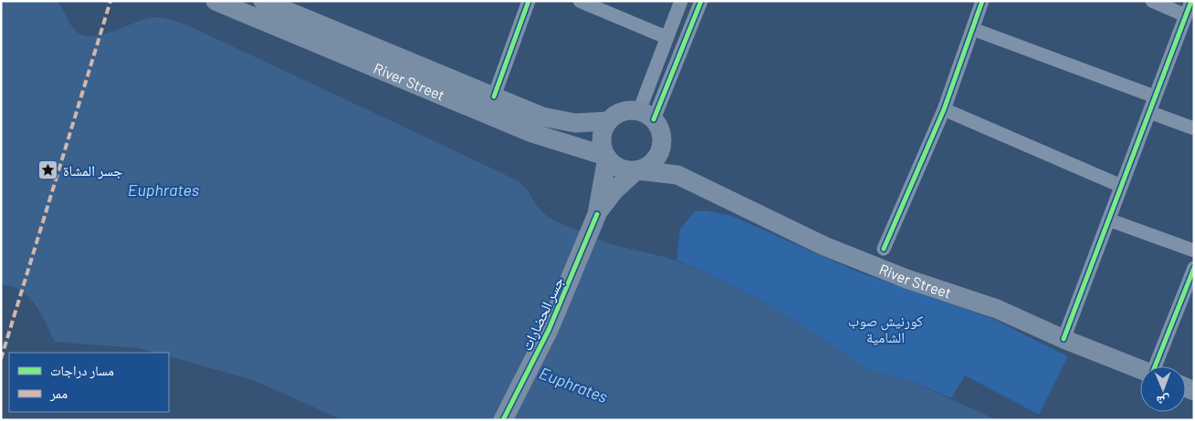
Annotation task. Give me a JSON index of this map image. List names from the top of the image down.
{
  "streets": {
    "main road": ["River Street", "جسر الحضارات"]
  },
  "water": ["Euphrates"],
  "parks": ["كورنيش صوب الشامية"],
  "places": {
    "place": ["جسر المشاة"]
  },
  "legend": ["مسار دراجات", "ممر"],
  "north": "bottom"
}
